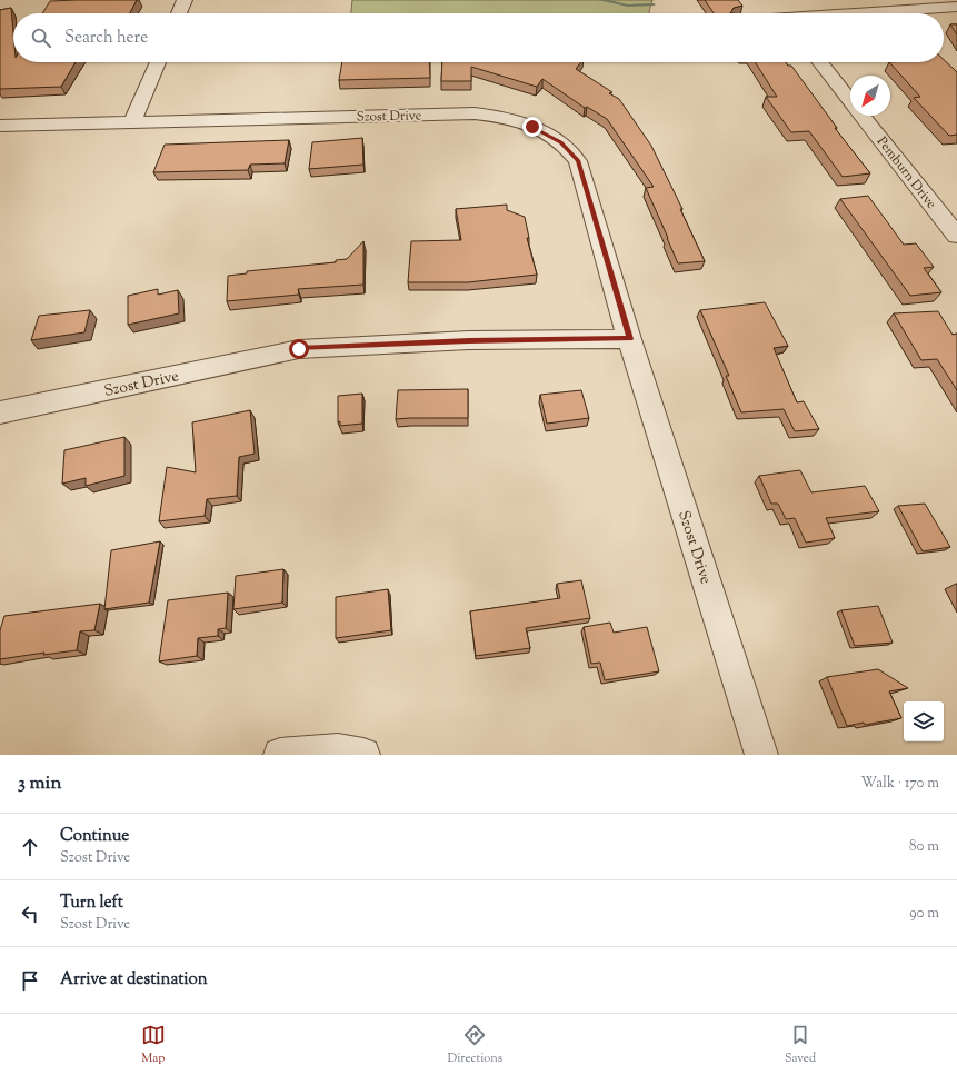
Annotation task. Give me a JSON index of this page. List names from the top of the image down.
{
  "streets": {
    "street": ["Szost Drive", "Pemburn Drive"]
  },
  "north": "bottom left",
  "page": {
    "search": "Search here",
    "heading": ["3 min", "Walk · 170 m"],
    "list": [
      ["Continue", "Szost Drive", "80 m"],
      ["Turn left", "Szost Drive", "90 m"],
      "Arrive at destination"
    ],
    "nav": ["Map", "Directions", "Saved"]
  }
}
